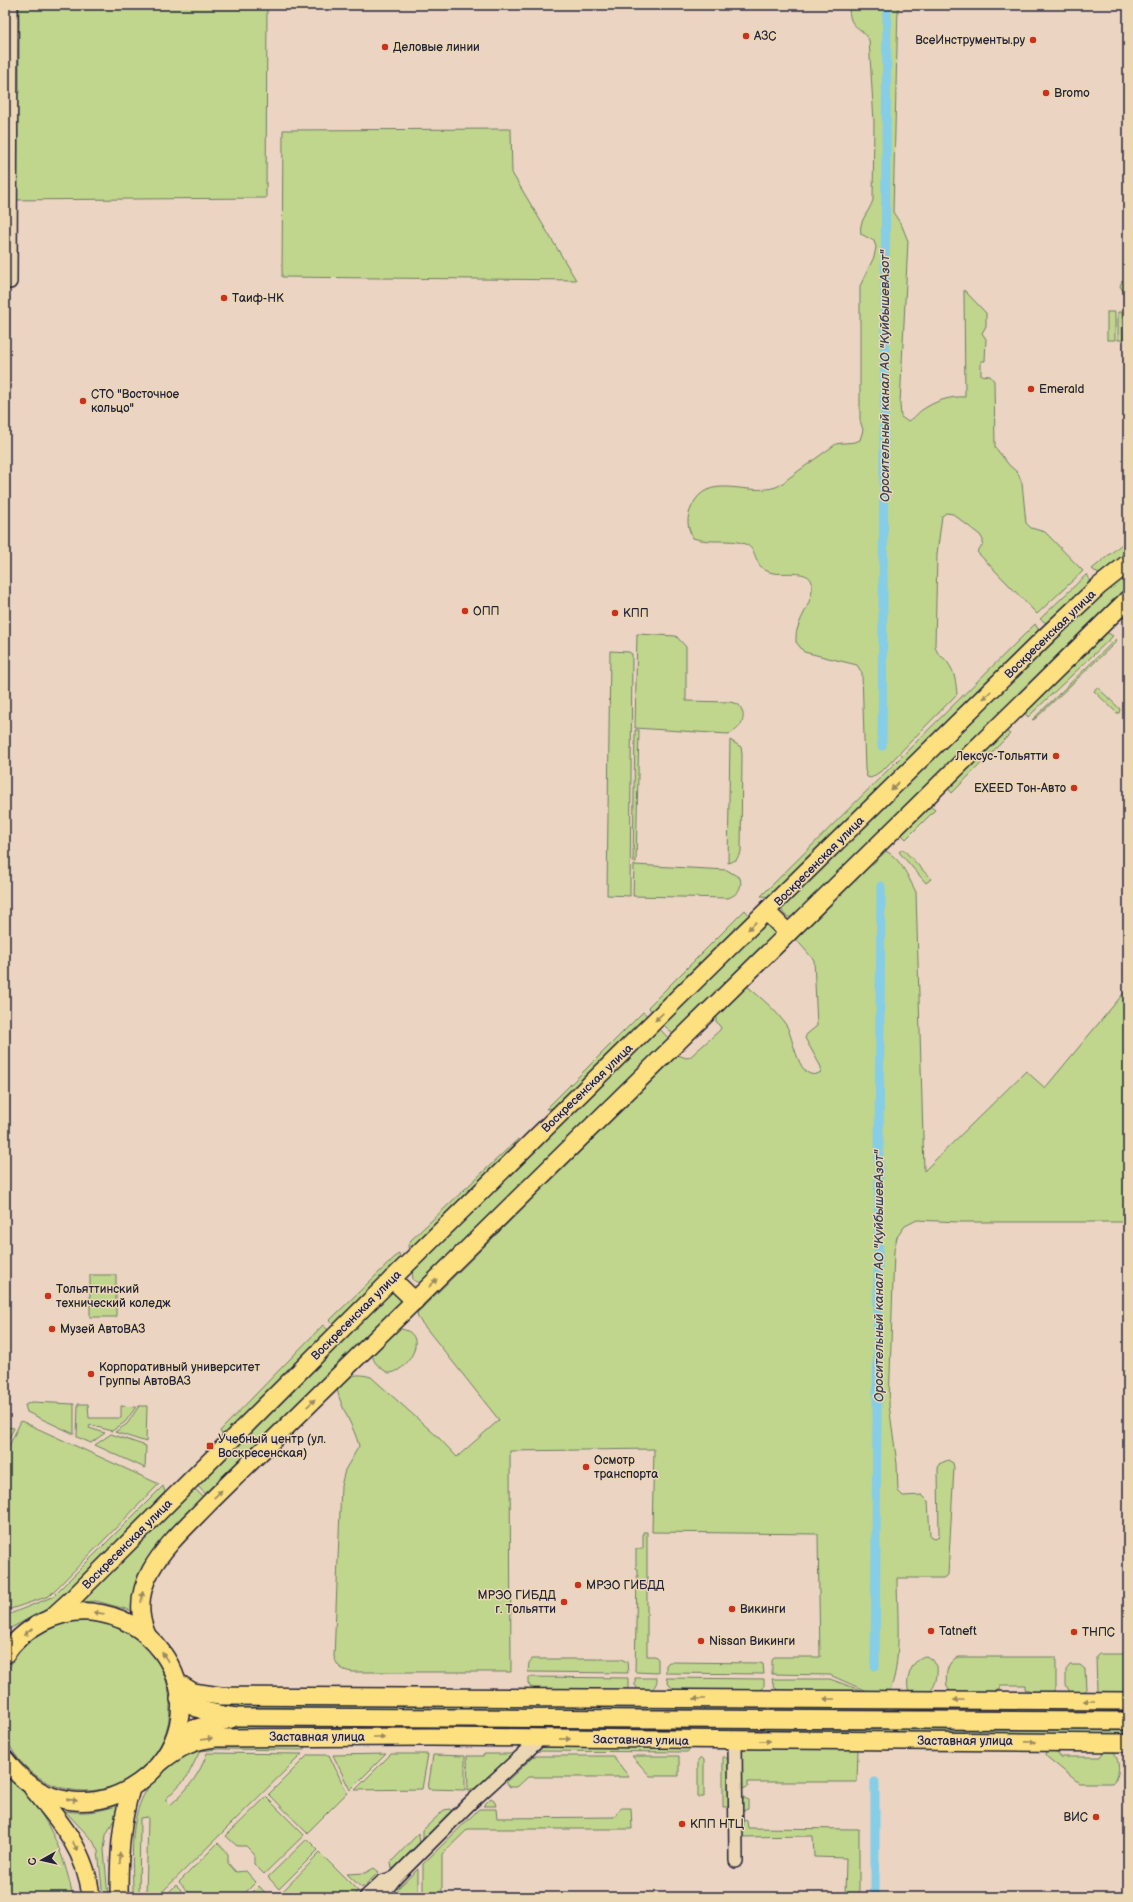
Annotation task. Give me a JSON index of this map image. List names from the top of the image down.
{
  "streets": {
    "main road": ["Воскресенская улица", "Заставная улица"]
  },
  "water": ["Оросительный канал АО \"КуйбышевАзот\""],
  "places": {
    "other": [
      "АЗС",
      "ВсеИнструменты.ру",
      "Деловые линии",
      "Bromo",
      "Таиф-НК",
      "Emerald",
      "СТО \"Восточное кольцо\"",
      "ОПП",
      "КПП",
      "Лексус-Тольятти",
      "EXEED Тон-Авто",
      "Тольяттинский технический коледж",
      "Музей АвтоВАЗ",
      "Корпоративный университет Группы АвтоВАЗ",
      "Осмотр транспорта",
      "МРЭО ГИБДД",
      "МРЭО ГИБДД г. Тольятти",
      "Викинги",
      "Tatneft",
      "ТНПС",
      "Nissan Викинги",
      "ВИС",
      "КПП НТЦ"
    ],
    "transit": ["Учебный центр (ул. Воскресенская)"]
  },
  "north": "left"
}
